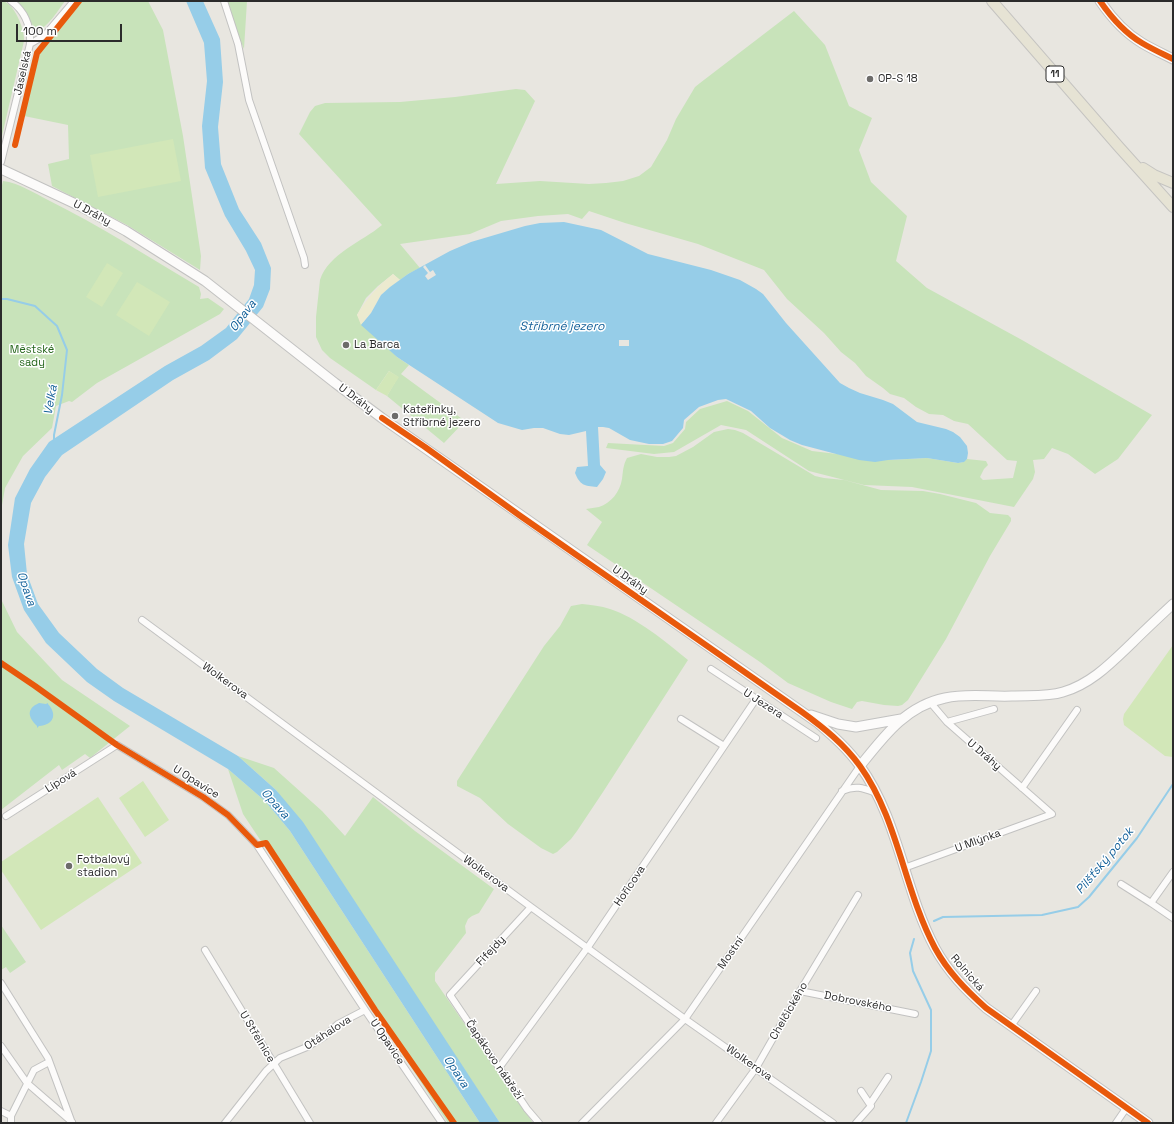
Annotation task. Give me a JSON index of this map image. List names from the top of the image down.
{
  "streets": {
    "main road": ["11"],
    "street": [
      "Jaselská",
      "U Dráhy",
      "Wolkerova",
      "U Jezera",
      "Lípová",
      "U Opavice",
      "U Mlýnka",
      "Hořicova",
      "Fifejdy",
      "Mostní",
      "Rolnická",
      "Dobrovského",
      "Chelčického",
      "Otáhalova",
      "U Střelnice",
      "Čapákovo nábřeží"
    ]
  },
  "crossings": [
    ["U Dráhy", "U Mlýnka"],
    ["U Dráhy", "Mostní"],
    ["U Dráhy", "Rolnická"],
    ["Wolkerova", "Hořicova"],
    ["Wolkerova", "Fifejdy"],
    ["Wolkerova", "Mostní"],
    ["Wolkerova", "Chelčického"],
    ["U Jezera", "Hořicova"],
    ["Lípová", "U Opavice"],
    ["U Opavice", "Otáhalova"],
    ["U Mlýnka", "Rolnická"],
    ["Hořicova", "Čapákovo nábřeží"],
    ["Fifejdy", "Čapákovo nábřeží"],
    ["Mostní", "Rolnická"],
    ["Dobrovského", "Chelčického"],
    ["Otáhalova", "U Střelnice"]
  ],
  "water": [
    "Opava",
    "Stříbrné jezero",
    "Velká",
    "Pilšťský potok"
  ],
  "parks": ["Městské sady"],
  "places": [
    "OP-S 18",
    "La Barca",
    "Kateřinky, Stříbrné jezero",
    "Fotbalový stadion"
  ],
  "scale_bar": "100 m"
}
